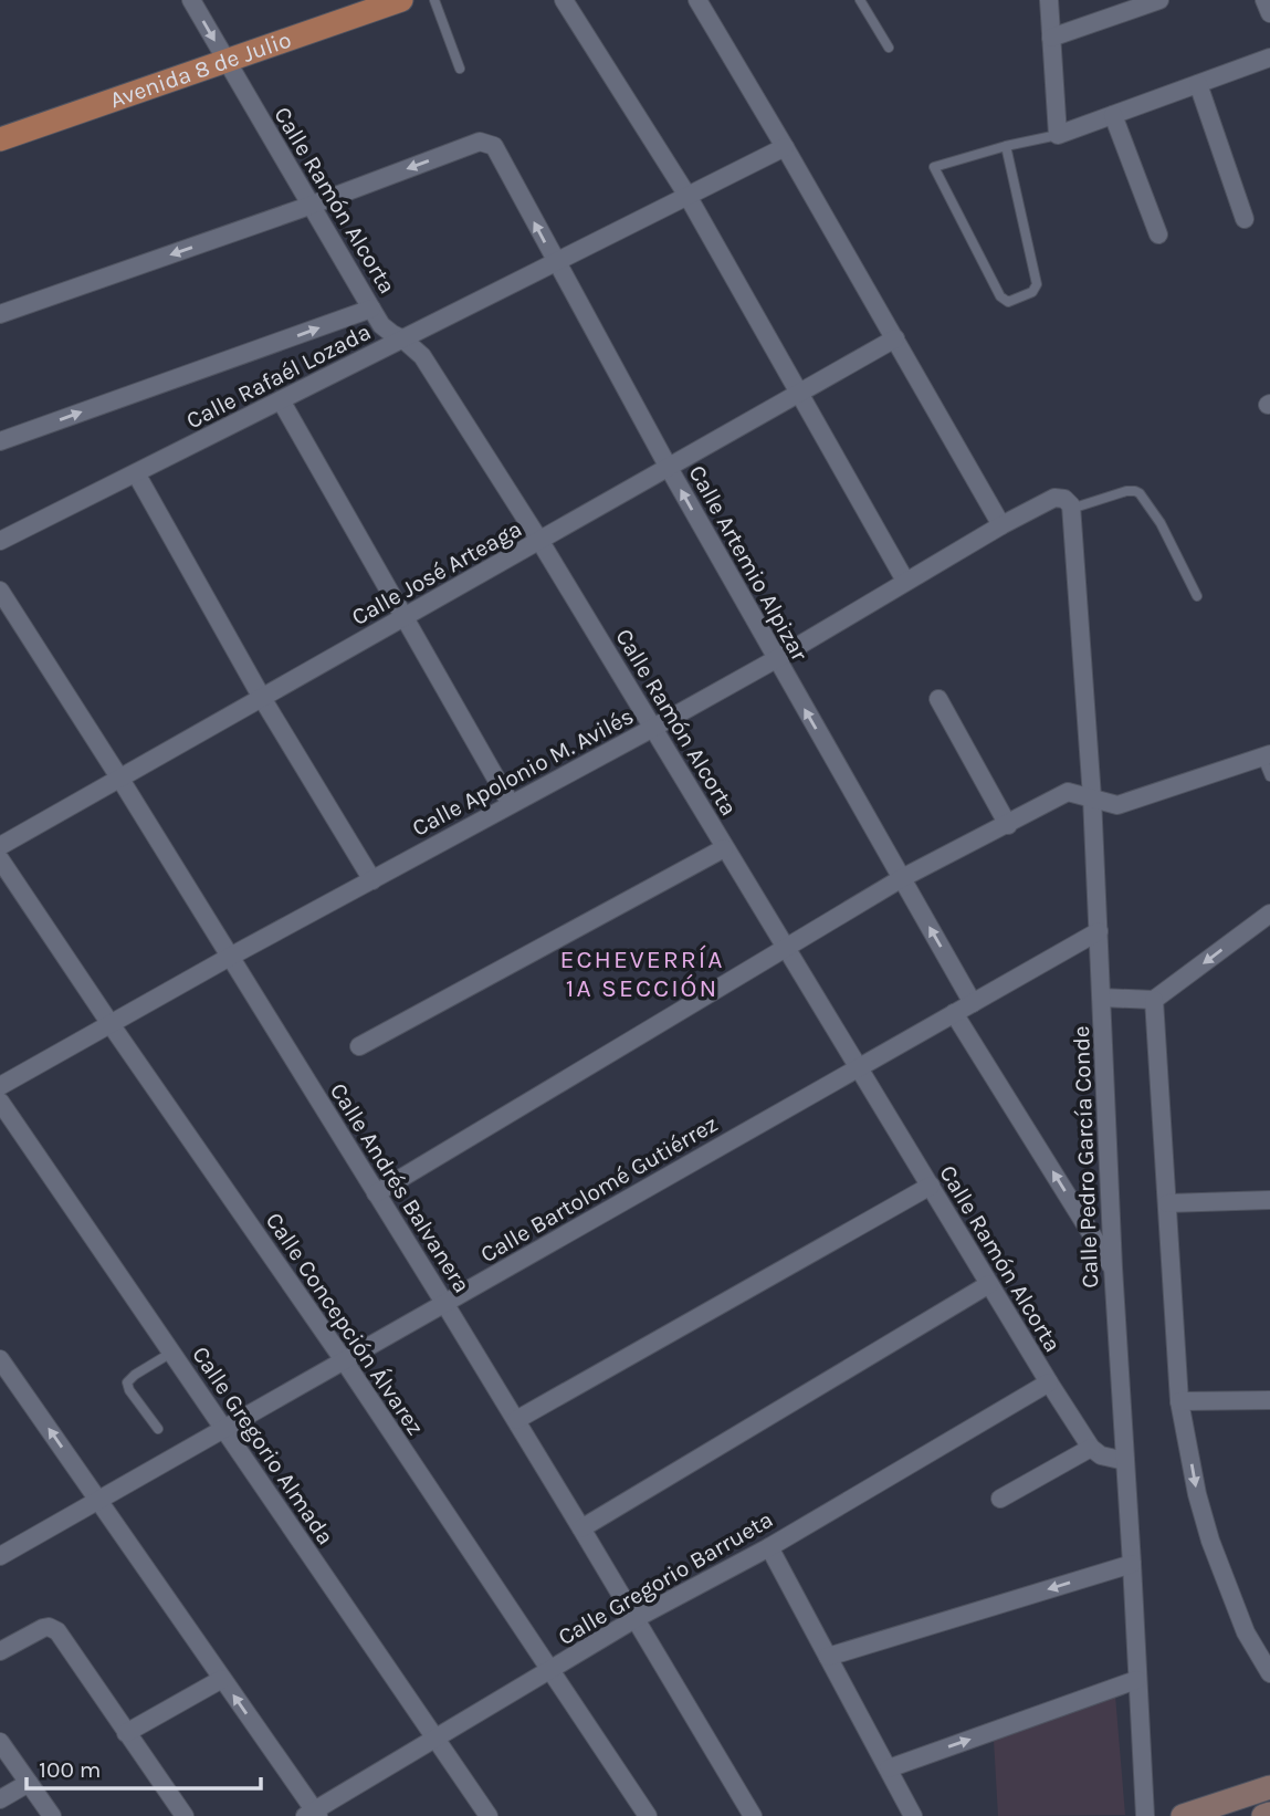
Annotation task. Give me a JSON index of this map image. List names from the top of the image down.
{
  "streets": {
    "main road": ["Avenida 8 de Julio"],
    "street": [
      "Calle Ramón Alcorta",
      "Calle Rafaél Lozada",
      "Calle Artemio Alpizar",
      "Calle José Arteaga",
      "Calle Apolonio M. Avilés",
      "Calle Pedro García Conde",
      "Calle Andrés Balvanera",
      "Calle Bartolomé Gutiérrez",
      "Calle Concepción Álvarez",
      "Calle Gregorio Almada",
      "Calle Gregorio Barrueta"
    ]
  },
  "crossings": [
    ["Avenida 8 de Julio", "Calle Ramón Alcorta"],
    ["Calle Ramón Alcorta", "Calle Rafaél Lozada"],
    ["Calle Ramón Alcorta", "Calle Artemio Alpizar"],
    ["Calle Ramón Alcorta", "Calle José Arteaga"],
    ["Calle Ramón Alcorta", "Calle Apolonio M. Avilés"],
    ["Calle Ramón Alcorta", "Calle Bartolomé Gutiérrez"],
    ["Calle Ramón Alcorta", "Calle Gregorio Barrueta"],
    ["Calle Rafaél Lozada", "Calle Artemio Alpizar"],
    ["Calle Artemio Alpizar", "Calle José Arteaga"],
    ["Calle Artemio Alpizar", "Calle Apolonio M. Avilés"],
    ["Calle Artemio Alpizar", "Calle Bartolomé Gutiérrez"],
    ["Calle José Arteaga", "Calle Andrés Balvanera"],
    ["Calle Apolonio M. Avilés", "Calle Pedro García Conde"],
    ["Calle Apolonio M. Avilés", "Calle Andrés Balvanera"],
    ["Calle Apolonio M. Avilés", "Calle Concepción Álvarez"],
    ["Calle Pedro García Conde", "Calle Bartolomé Gutiérrez"],
    ["Calle Andrés Balvanera", "Calle Bartolomé Gutiérrez"],
    ["Calle Andrés Balvanera", "Calle Gregorio Barrueta"],
    ["Calle Bartolomé Gutiérrez", "Calle Concepción Álvarez"],
    ["Calle Bartolomé Gutiérrez", "Calle Gregorio Almada"],
    ["Calle Concepción Álvarez", "Calle Gregorio Barrueta"],
    ["Calle Gregorio Almada", "Calle Gregorio Barrueta"]
  ],
  "districts": ["ECHEVERRÍA 1A SECCIÓN"],
  "scale_bar": "100 m"
}
